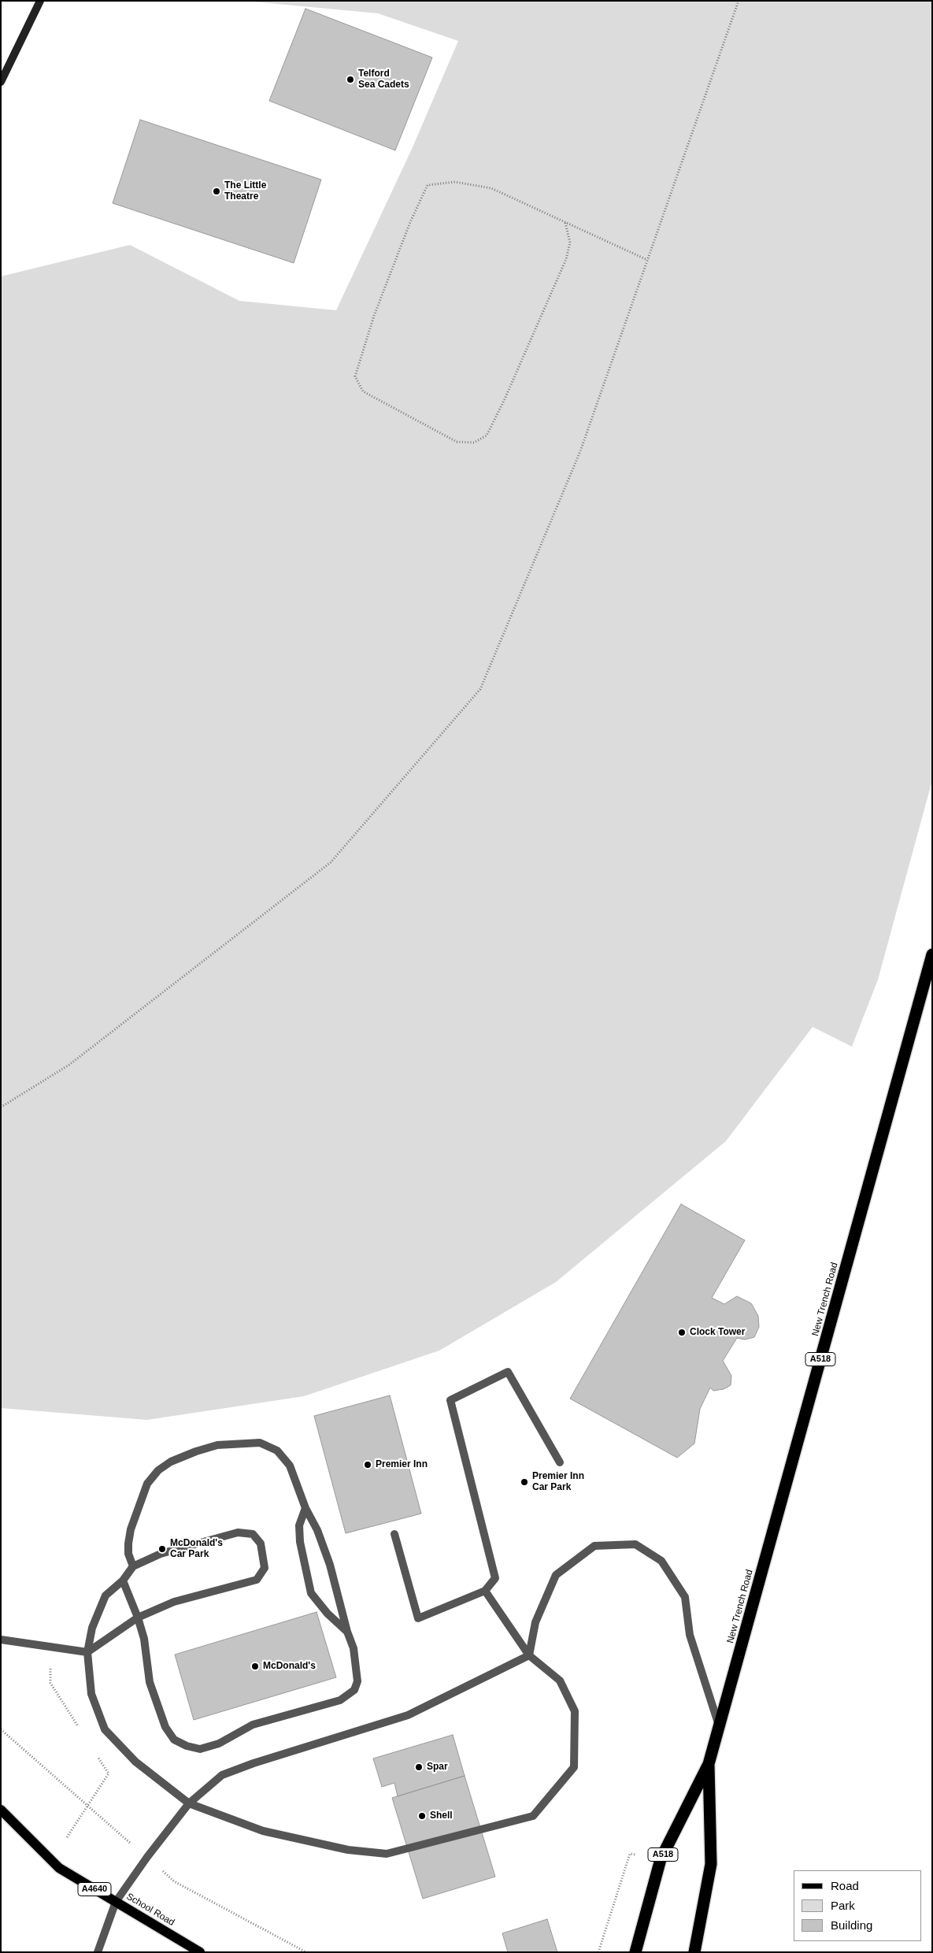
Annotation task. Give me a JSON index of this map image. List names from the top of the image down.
{
  "streets": {
    "highway": ["New Trench Road", "A518"],
    "main road": ["A4640", "School Road"]
  },
  "places": [
    "Telford Sea Cadets",
    "The Little Theatre",
    "Clock Tower",
    "Premier Inn",
    "Premier Inn Car Park",
    "McDonald's Car Park",
    "McDonald's",
    "Spar",
    "Shell"
  ],
  "legend": ["Road", "Park", "Building"]
}
